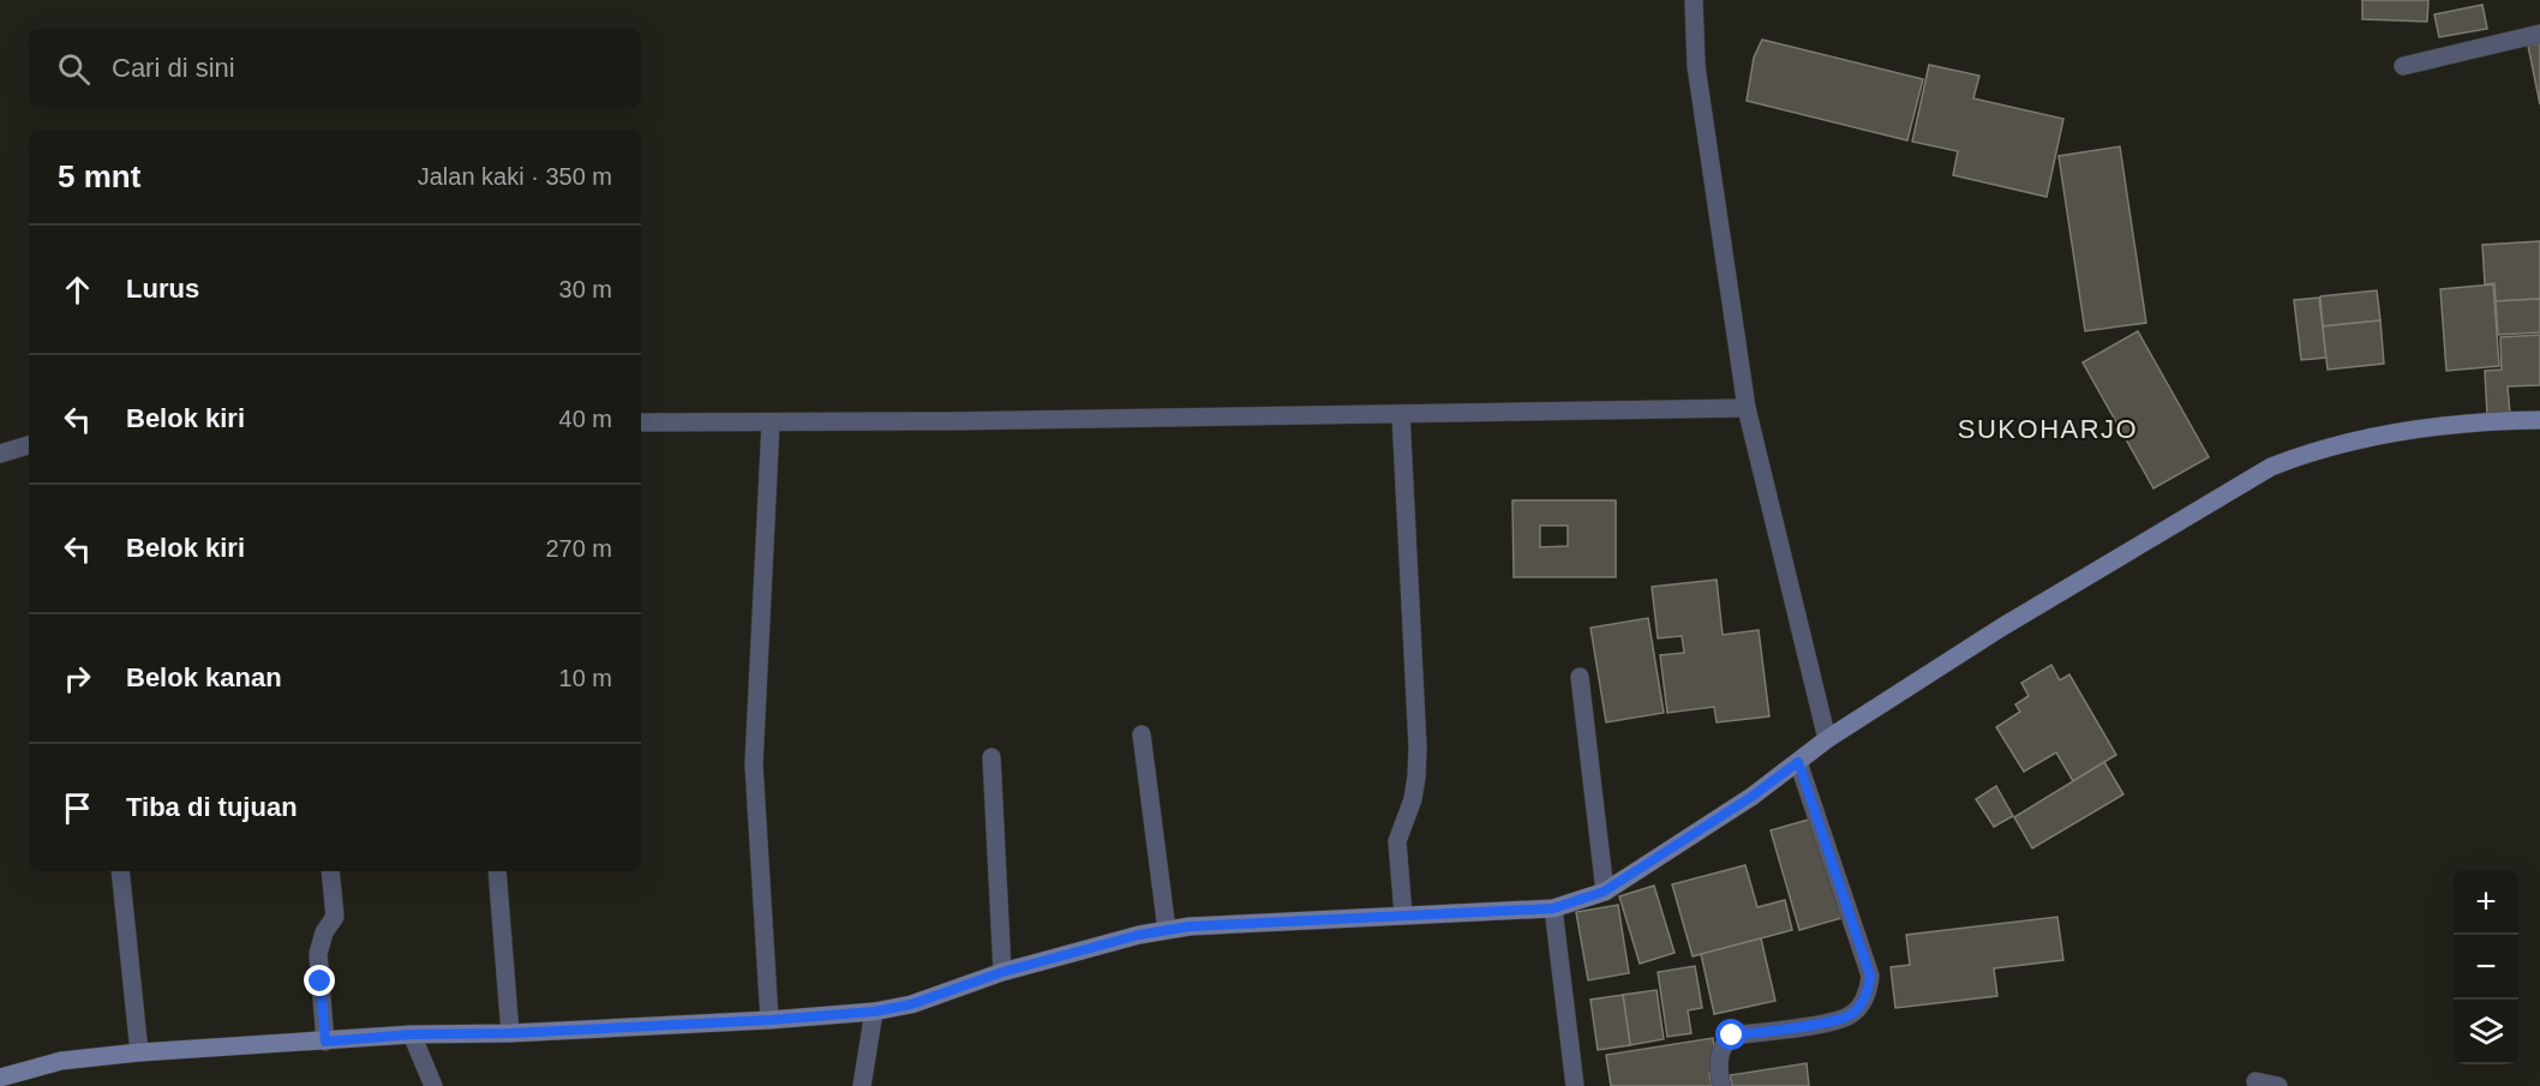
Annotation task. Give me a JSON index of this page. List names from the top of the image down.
{
  "districts": ["SUKOHARJO"],
  "page": {
    "search": "Cari di sini",
    "heading": ["5 mnt", "Jalan kaki · 350 m"],
    "list": [
      ["Lurus", "30 m"],
      ["Belok kiri", "40 m"],
      ["Belok kiri", "270 m"],
      ["Belok kanan", "10 m"],
      "Tiba di tujuan"
    ],
    "map_buttons": ["+", "−"]
  }
}
